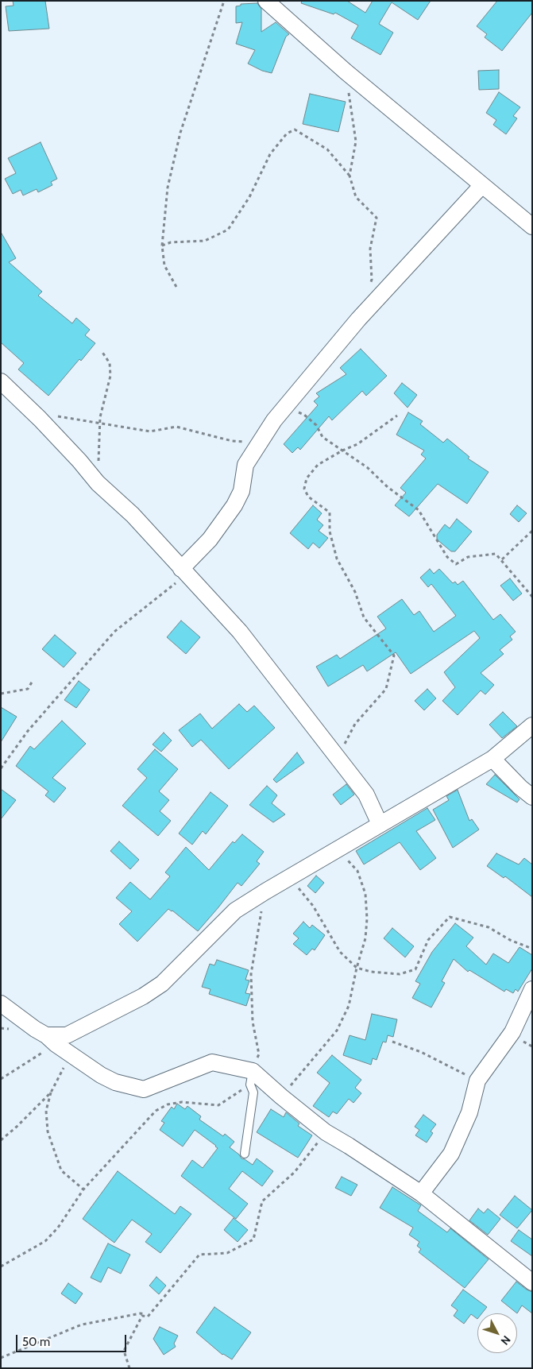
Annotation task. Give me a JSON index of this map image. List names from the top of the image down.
{
  "scale_bar": "50 m",
  "north": "bottom right"
}
